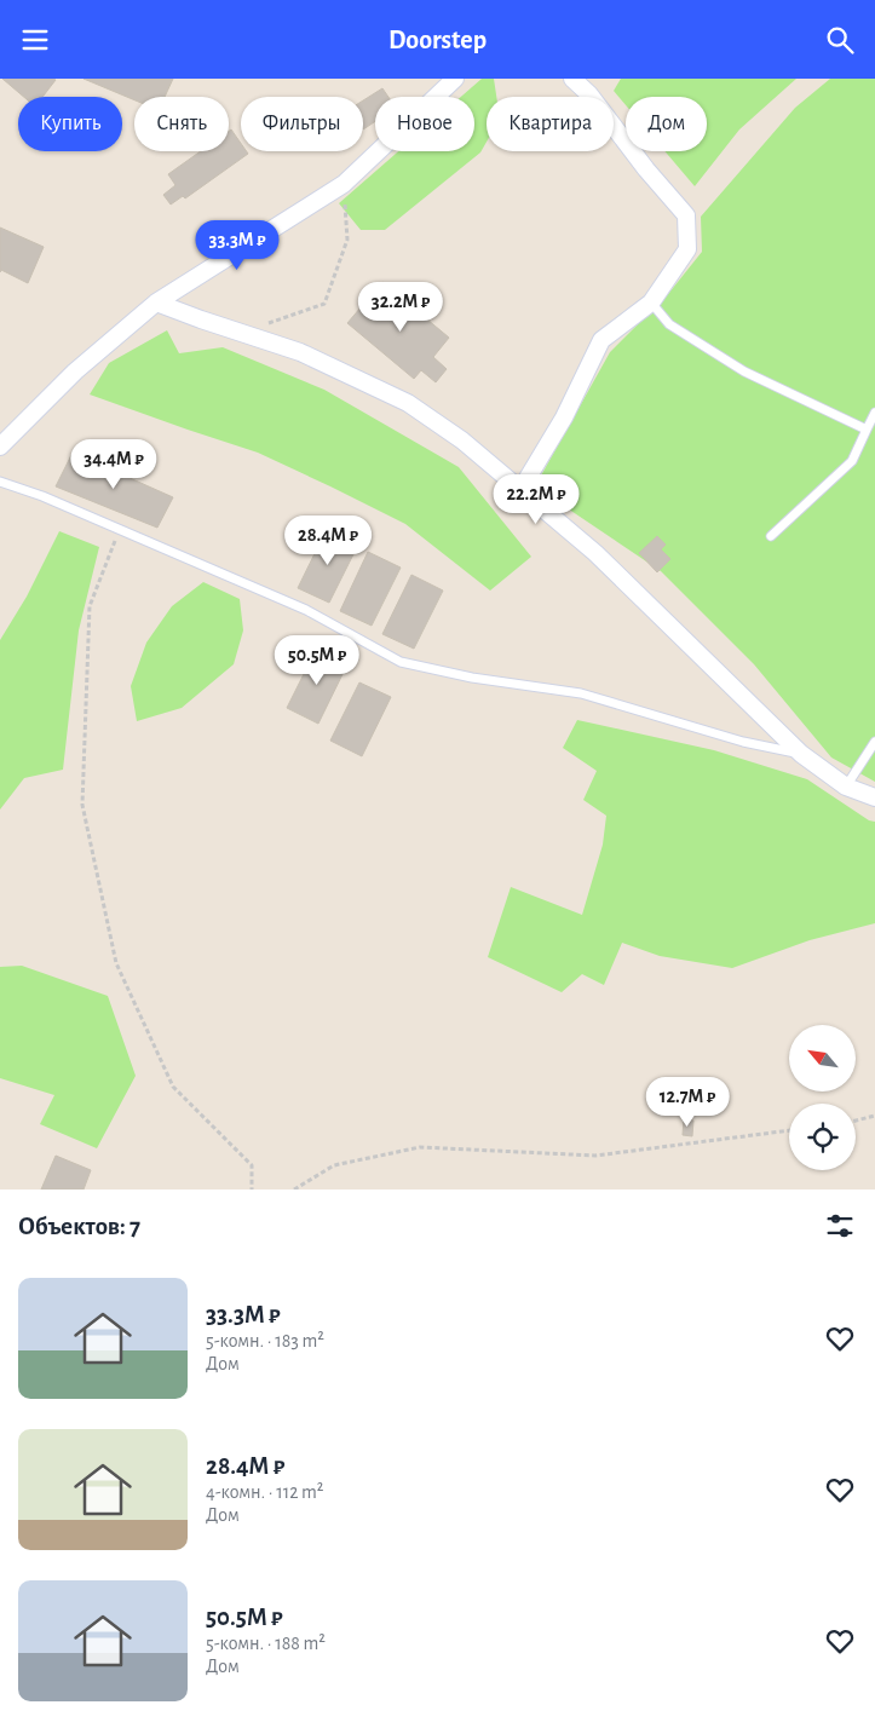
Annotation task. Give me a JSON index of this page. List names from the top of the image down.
{
  "north": "top left",
  "page": {
    "header": "Doorstep",
    "chip": [
      "Купить",
      "Снять",
      "Фильтры",
      "Новое",
      "Квартира",
      "Дом"
    ],
    "price": [
      "33.3M ₽",
      "32.2M ₽",
      "34.4M ₽",
      "22.2M ₽",
      "28.4M ₽",
      "50.5M ₽",
      "12.7M ₽"
    ],
    "heading": "Объектов: 7",
    "list": [
      {
        "name": "33.3M ₽",
        "note": "5-комн. · 183 m² · Дом"
      },
      {
        "name": "28.4M ₽",
        "note": "4-комн. · 112 m² · Дом"
      },
      {
        "name": "50.5M ₽",
        "note": "5-комн. · 188 m² · Дом"
      }
    ]
  }
}
